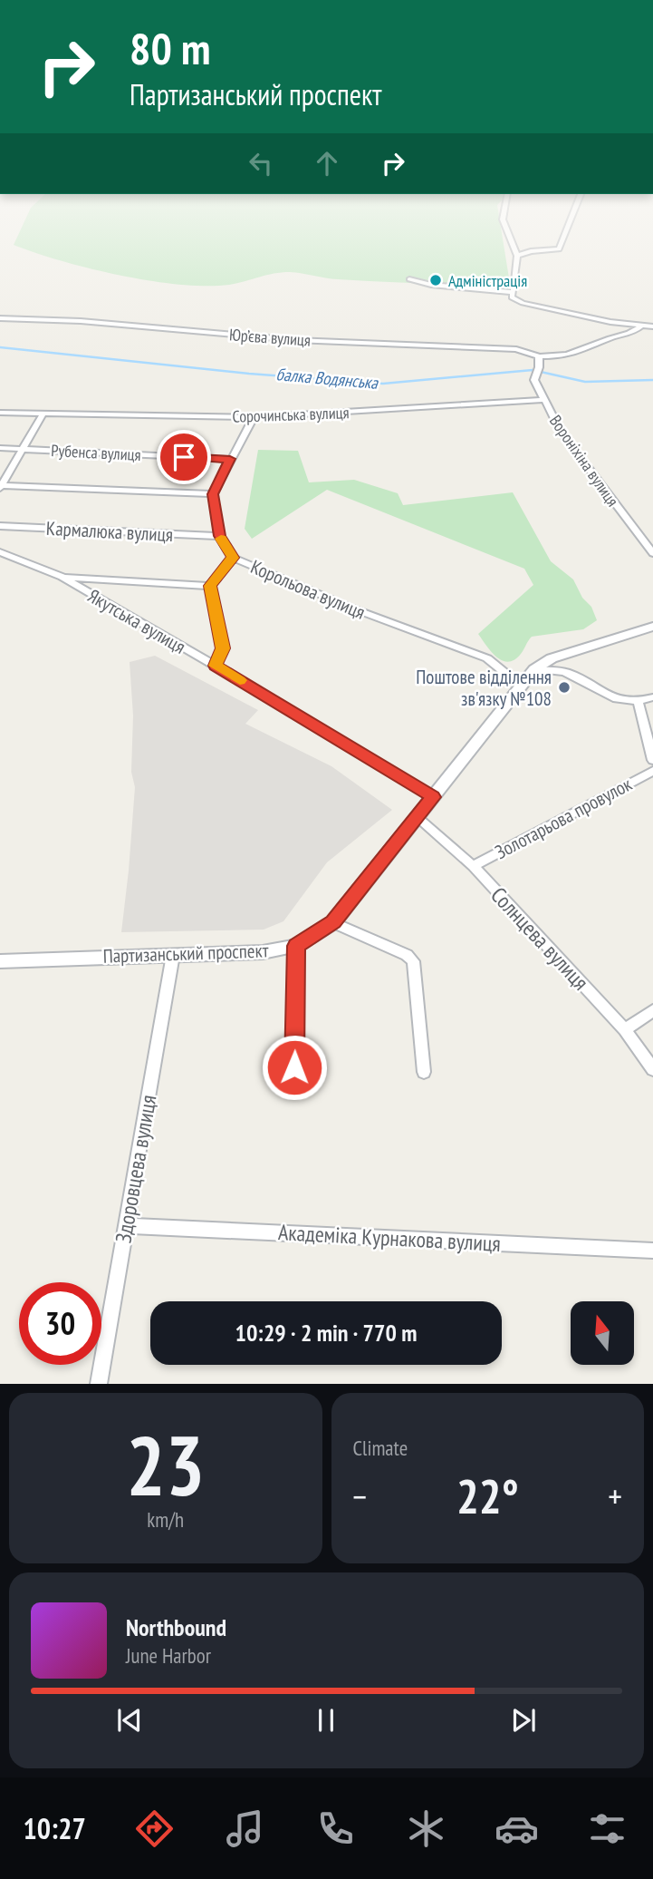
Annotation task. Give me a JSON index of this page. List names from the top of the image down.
{
  "streets": {
    "street": [
      "Юр’єва вулиця",
      "Сорочинська вулиця",
      "Рубенса вулиця",
      "Вороніхіна вулиця",
      "Кармалюка вулиця",
      "Корольова вулиця",
      "Якутська вулиця",
      "Золотарьова провулок",
      "Солнцева вулиця",
      "Партизанський проспект",
      "Здоровцева вулиця",
      "Академіка Курнакова вулиця"
    ]
  },
  "crossings": [
    ["Юр’єва вулиця", "Вороніхіна вулиця"],
    ["Сорочинська вулиця", "Вороніхіна вулиця"],
    ["Кармалюка вулиця", "Корольова вулиця"],
    ["Корольова вулиця", "Партизанський проспект"],
    ["Якутська вулиця", "Партизанський проспект"],
    ["Золотарьова провулок", "Солнцева вулиця"],
    ["Солнцева вулиця", "Партизанський проспект"],
    ["Партизанський проспект", "Здоровцева вулиця"],
    ["Здоровцева вулиця", "Академіка Курнакова вулиця"]
  ],
  "water": ["балка Водянська"],
  "places": ["Адміністрація", "Поштове відділення зв'язку №108"],
  "north": "top",
  "page": {
    "turn": ["80 m", "Партизанський проспект"],
    "limit": "30",
    "trip": "10:29 · 2 min · 770 m",
    "tile": [
      ["23", "km/h"],
      "Climate"
    ],
    "heat": ["−", "22°", "+"],
    "song": ["Northbound", "June Harbor"],
    "tabs": "10:27"
  }
}
